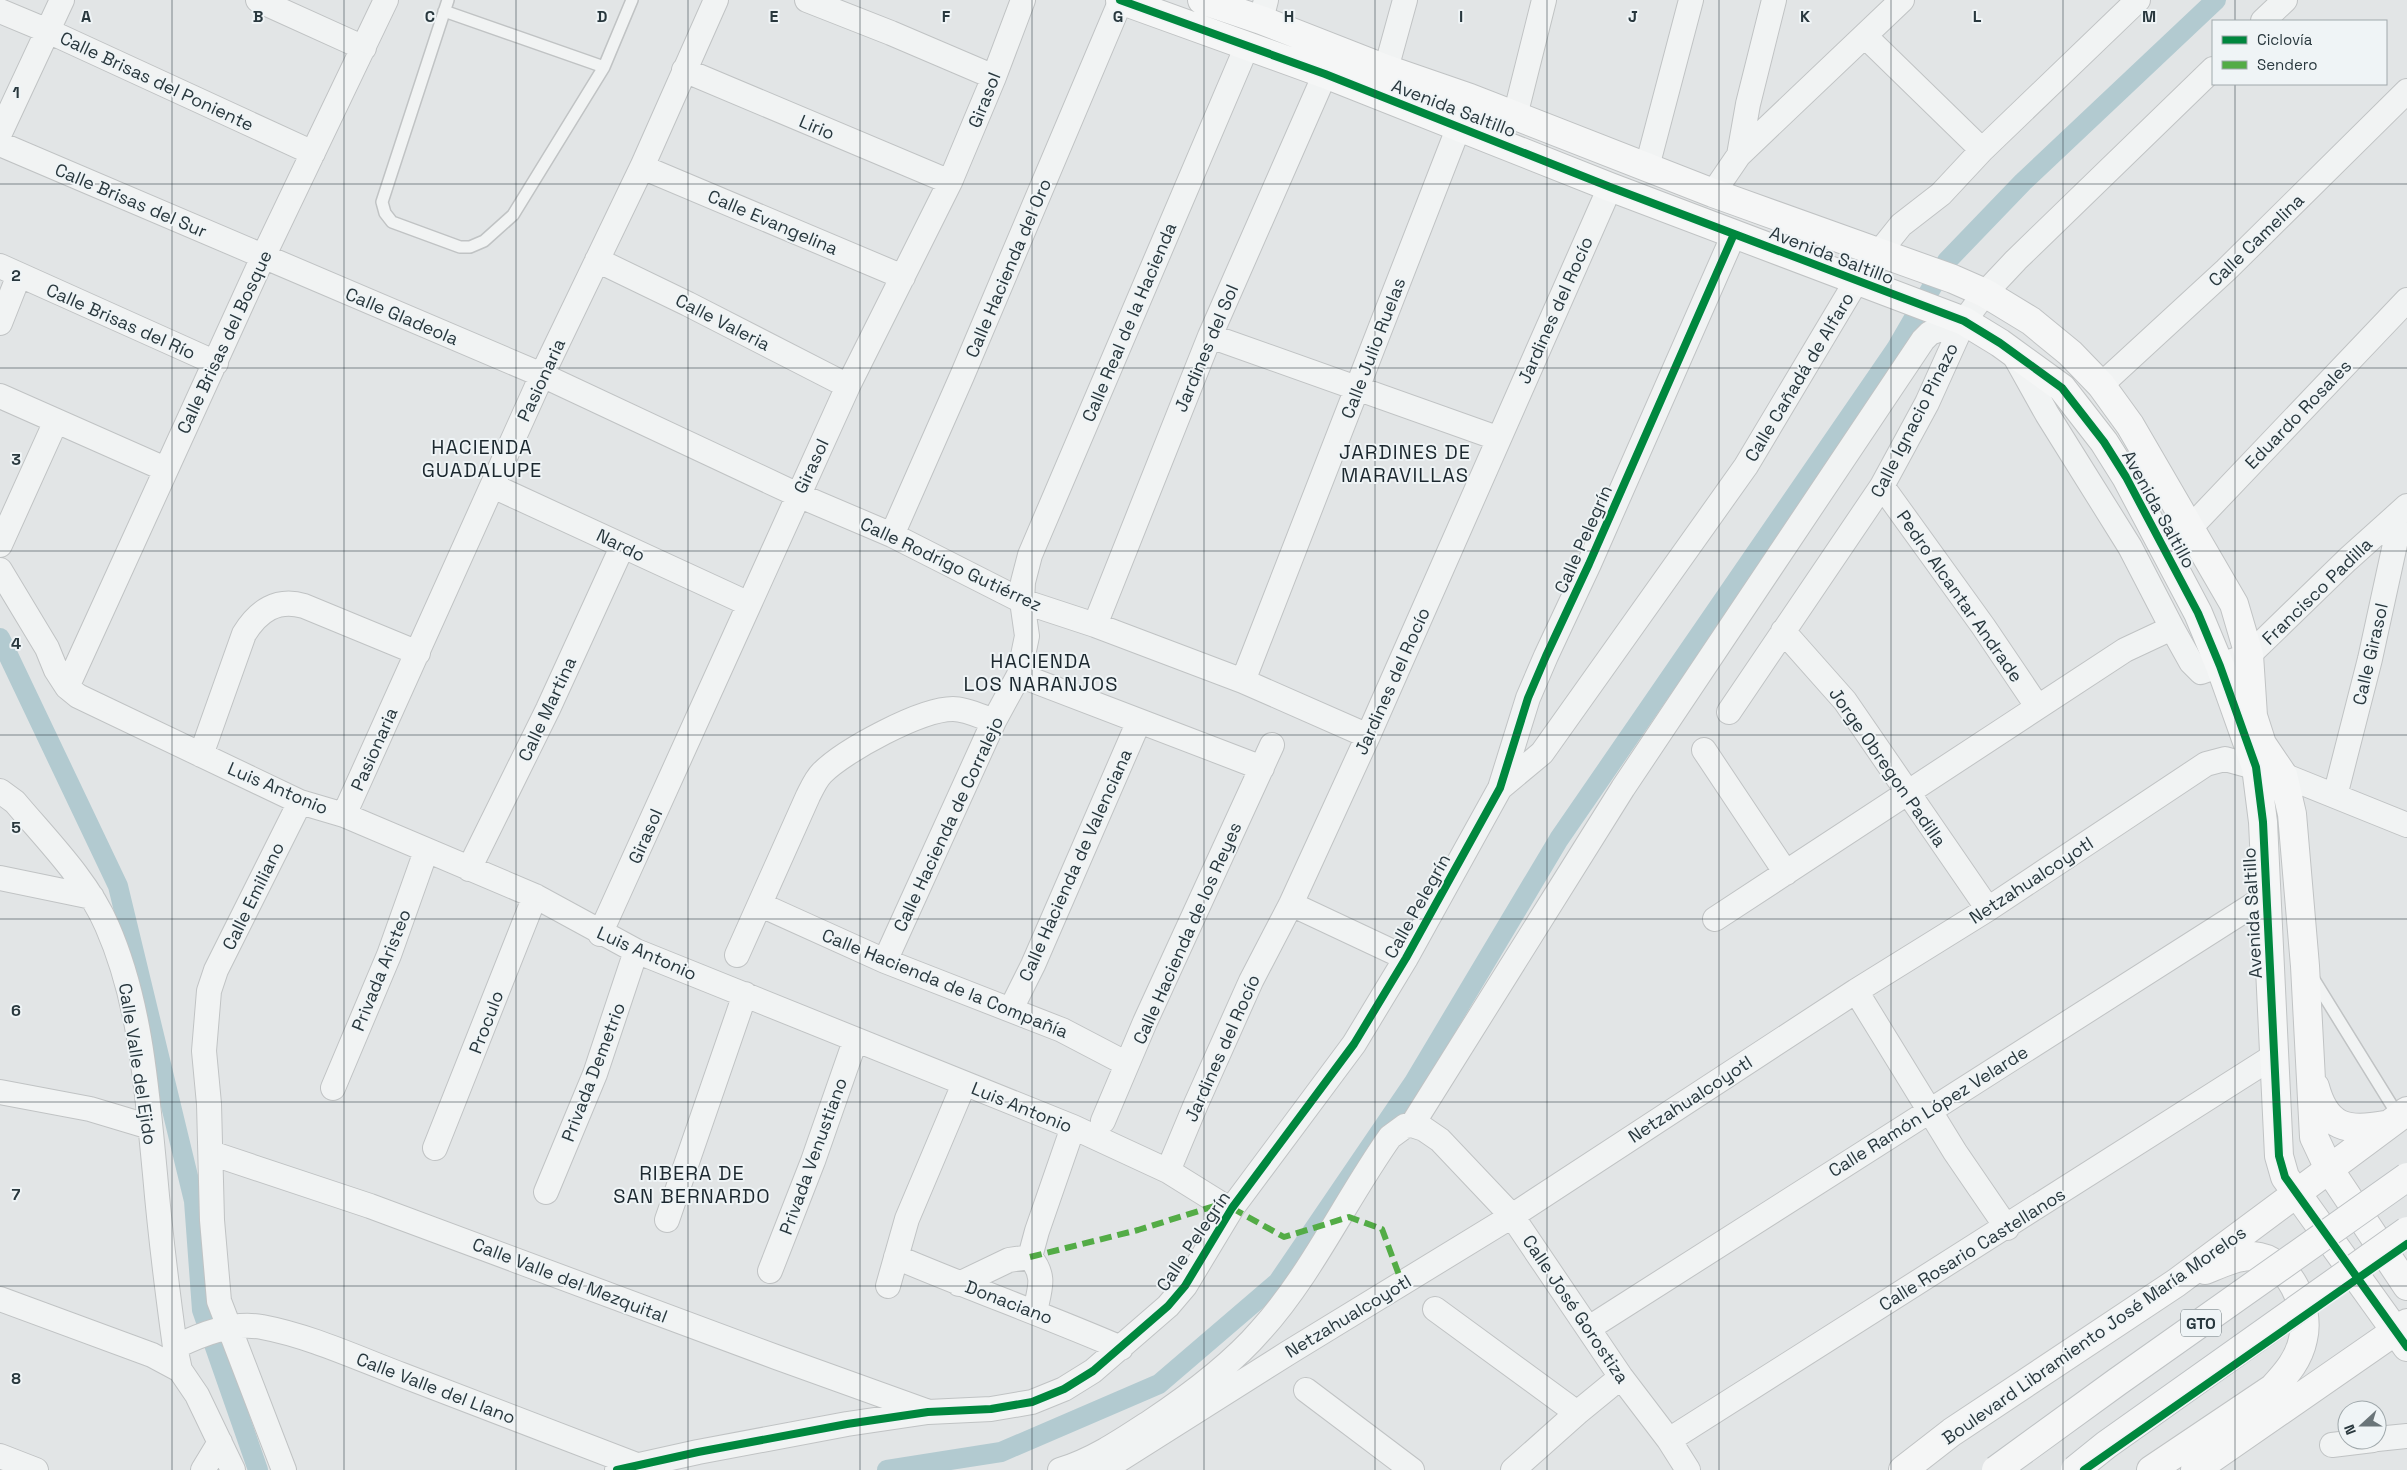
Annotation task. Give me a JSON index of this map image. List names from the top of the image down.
{
  "streets": {
    "street": [
      "Calle Brisas del Poniente",
      "Girasol",
      "Avenida Saltillo",
      "Lirio",
      "Calle Brisas del Sur",
      "Calle Evangelina",
      "Calle Camelina",
      "Calle Hacienda del Oro",
      "Jardines del Rocío",
      "Calle Gladeola",
      "Calle Brisas del Río",
      "Calle Valeria",
      "Calle Real de la Hacienda",
      "Calle Brisas del Bosque",
      "Jardines del Sol",
      "Calle Julio Ruelas",
      "Calle Cañadá de Alfaro",
      "Pasionaria",
      "Eduardo Rosales",
      "Calle Ignacio Pinazo",
      "Calle Pelegrín",
      "Nardo",
      "Calle Rodrigo Gutiérrez",
      "Francisco Padilla",
      "Pedro Alcantar Andrade",
      "Calle Girasol",
      "Calle Martina",
      "Jorge Obregon Padilla",
      "Luis Antonio",
      "Calle Hacienda de Corralejo",
      "Calle Hacienda de Valenciana",
      "Netzahualcoyotl",
      "Calle Emiliano",
      "Calle Hacienda de los Reyes",
      "Privada Aristeo",
      "Calle Hacienda de la Compañía",
      "Proculo",
      "Calle Valle del Ejido",
      "Privada Demetrio",
      "Calle Ramón López Velarde",
      "Privada Venustiano",
      "Calle Rosario Castellanos",
      "Calle Valle del Mezquital",
      "Donaciano",
      "Calle José Gorostiza",
      "GTO",
      "Boulevard Libramiento José María Morelos",
      "Calle Valle del Llano"
    ]
  },
  "crossings": [
    ["Calle Brisas del Poniente", "Calle Brisas del Bosque"],
    ["Girasol", "Lirio"],
    ["Girasol", "Calle Evangelina"],
    ["Girasol", "Calle Valeria"],
    ["Girasol", "Nardo"],
    ["Girasol", "Calle Rodrigo Gutiérrez"],
    ["Girasol", "Luis Antonio"],
    ["Avenida Saltillo", "Calle Camelina"],
    ["Avenida Saltillo", "Calle Hacienda del Oro"],
    ["Avenida Saltillo", "Jardines del Rocío"],
    ["Avenida Saltillo", "Calle Real de la Hacienda"],
    ["Avenida Saltillo", "Jardines del Sol"],
    ["Avenida Saltillo", "Calle Julio Ruelas"],
    ["Avenida Saltillo", "Calle Cañadá de Alfaro"],
    ["Avenida Saltillo", "Eduardo Rosales"],
    ["Avenida Saltillo", "Calle Ignacio Pinazo"],
    ["Avenida Saltillo", "Calle Pelegrín"],
    ["Avenida Saltillo", "Francisco Padilla"],
    ["Avenida Saltillo", "Netzahualcoyotl"],
    ["Avenida Saltillo", "Calle Ramón López Velarde"],
    ["Avenida Saltillo", "Calle Rosario Castellanos"],
    ["Avenida Saltillo", "Boulevard Libramiento José María Morelos"],
    ["Lirio", "Pasionaria"],
    ["Calle Brisas del Sur", "Calle Gladeola"],
    ["Calle Brisas del Sur", "Calle Brisas del Bosque"],
    ["Calle Evangelina", "Pasionaria"],
    ["Calle Hacienda del Oro", "Calle Rodrigo Gutiérrez"],
    ["Jardines del Rocío", "Calle Rodrigo Gutiérrez"],
    ["Jardines del Rocío", "Luis Antonio"],
    ["Calle Gladeola", "Calle Brisas del Bosque"],
    ["Calle Gladeola", "Pasionaria"],
    ["Calle Gladeola", "Calle Rodrigo Gutiérrez"],
    ["Calle Brisas del Río", "Calle Brisas del Bosque"],
    ["Calle Valeria", "Pasionaria"],
    ["Calle Real de la Hacienda", "Calle Rodrigo Gutiérrez"],
    ["Calle Real de la Hacienda", "Calle Hacienda de Corralejo"],
    ["Calle Brisas del Bosque", "Luis Antonio"],
    ["Jardines del Sol", "Calle Rodrigo Gutiérrez"],
    ["Calle Julio Ruelas", "Calle Rodrigo Gutiérrez"],
    ["Calle Cañadá de Alfaro", "Calle Pelegrín"],
    ["Pasionaria", "Nardo"],
    ["Pasionaria", "Calle Rodrigo Gutiérrez"],
    ["Pasionaria", "Luis Antonio"],
    ["Calle Ignacio Pinazo", "Pedro Alcantar Andrade"],
    ["Calle Ignacio Pinazo", "Jorge Obregon Padilla"],
    ["Calle Pelegrín", "Luis Antonio"],
    ["Calle Pelegrín", "Calle Valle del Mezquital"],
    ["Calle Pelegrín", "Donaciano"],
    ["Nardo", "Calle Martina"],
    ["Calle Rodrigo Gutiérrez", "Calle Hacienda de Corralejo"],
    ["Francisco Padilla", "Calle Girasol"],
    ["Calle Girasol", "Netzahualcoyotl"],
    ["Calle Martina", "Luis Antonio"],
    ["Jorge Obregon Padilla", "Netzahualcoyotl"],
    ["Luis Antonio", "Calle Emiliano"],
    ["Luis Antonio", "Privada Aristeo"],
    ["Luis Antonio", "Proculo"],
    ["Luis Antonio", "Privada Demetrio"],
    ["Luis Antonio", "Privada Venustiano"],
    ["Calle Hacienda de Corralejo", "Calle Hacienda de la Compañía"],
    ["Calle Hacienda de Valenciana", "Calle Hacienda de la Compañía"],
    ["Netzahualcoyotl", "Calle José Gorostiza"],
    ["Calle Emiliano", "Calle Valle del Mezquital"],
    ["Calle Emiliano", "Calle Valle del Llano"],
    ["Calle Hacienda de los Reyes", "Calle Hacienda de la Compañía"],
    ["Calle Ramón López Velarde", "Calle José Gorostiza"],
    ["Calle Rosario Castellanos", "Calle José Gorostiza"]
  ],
  "districts": [
    "HACIENDA GUADALUPE",
    "JARDINES DE MARAVILLAS",
    "HACIENDA LOS NARANJOS",
    "RIBERA DE SAN BERNARDO"
  ],
  "legend": ["Ciclovía", "Sendero"],
  "north": "left",
  "grid": {
    "columns": [
      "A",
      "B",
      "C",
      "D",
      "E",
      "F",
      "G",
      "H",
      "I",
      "J",
      "K",
      "L",
      "M"
    ],
    "rows": [
      "1",
      "2",
      "3",
      "4",
      "5",
      "6",
      "7",
      "8"
    ]
  }
}
